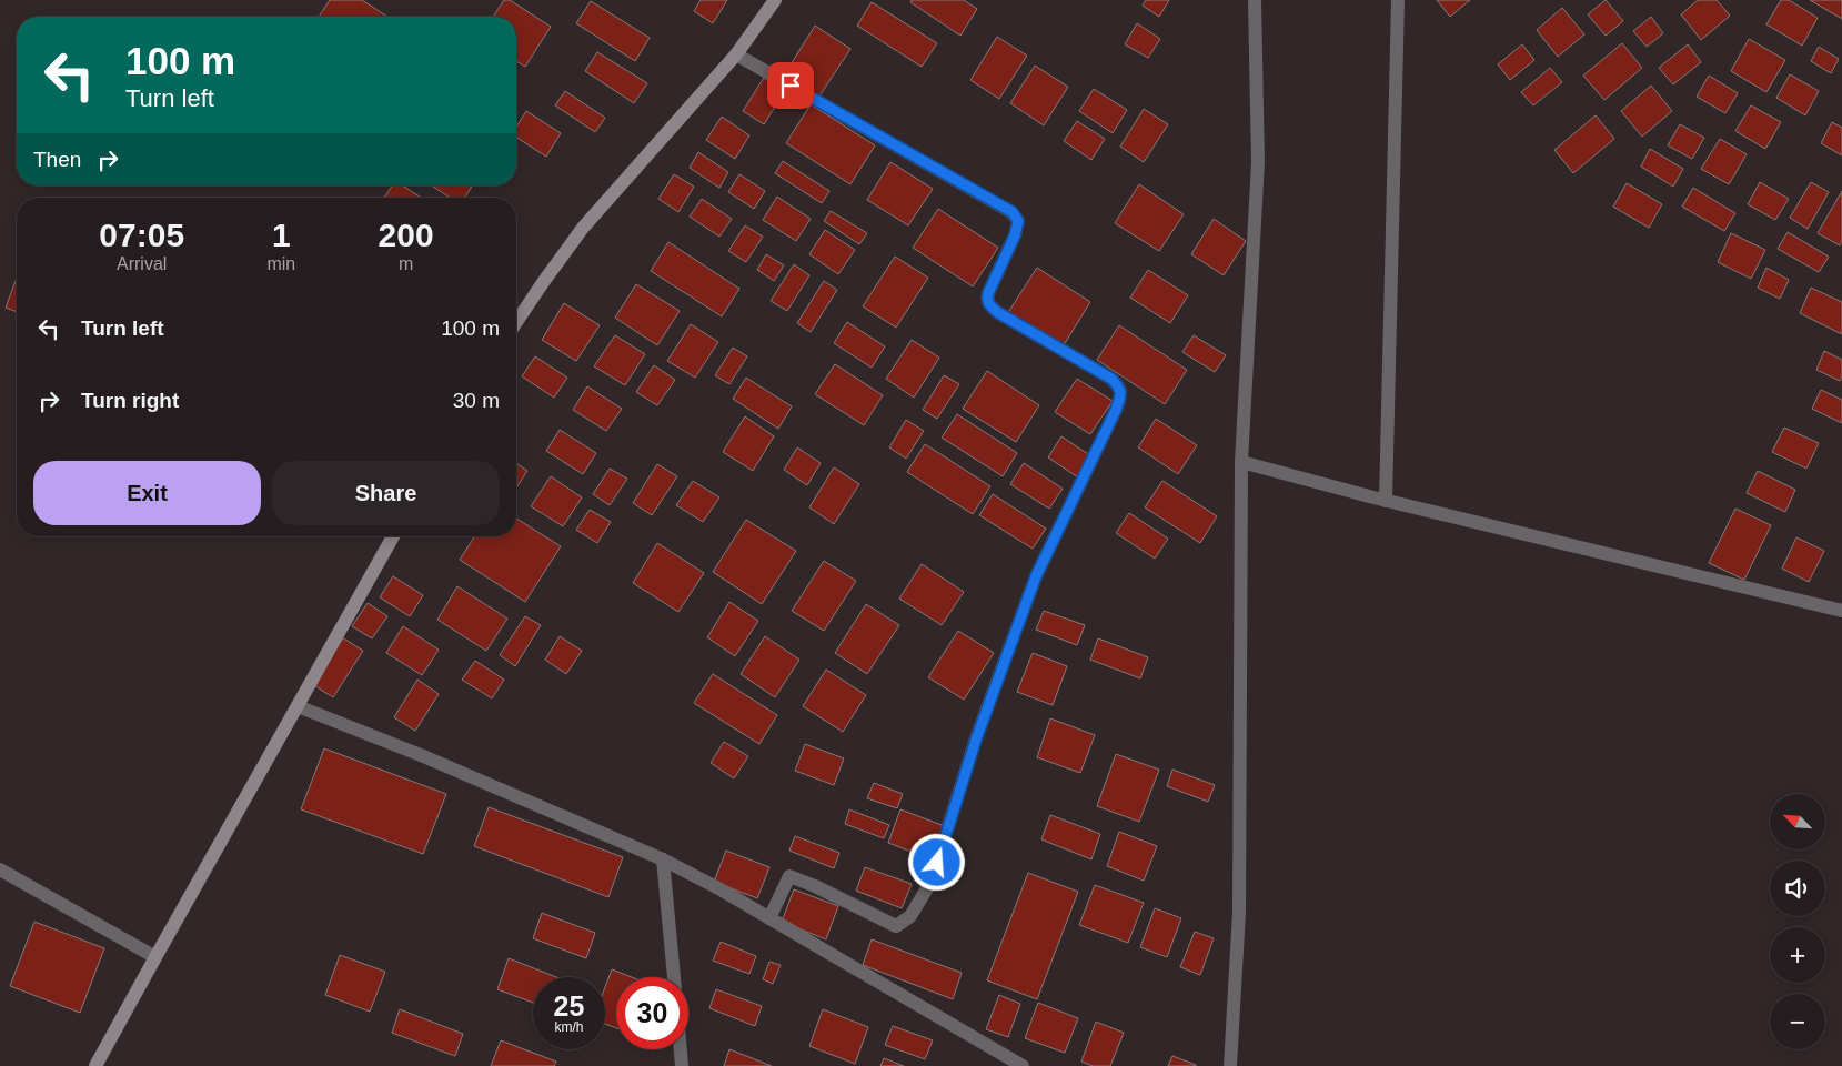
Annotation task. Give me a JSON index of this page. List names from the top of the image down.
{
  "north": "top left",
  "page": {
    "turn": ["100 m", "Turn left"],
    "then": "Then",
    "eta": [
      "07:05",
      "Arrival",
      "1",
      "min",
      "200",
      "m"
    ],
    "list": [
      {
        "name": "Turn left",
        "value": "100 m"
      },
      {
        "name": "Turn right",
        "value": "30 m"
      }
    ],
    "buttons": ["Exit", "Share"],
    "map_buttons": ["+", "−"],
    "speed": "25 km/h",
    "limit": "30"
  }
}
